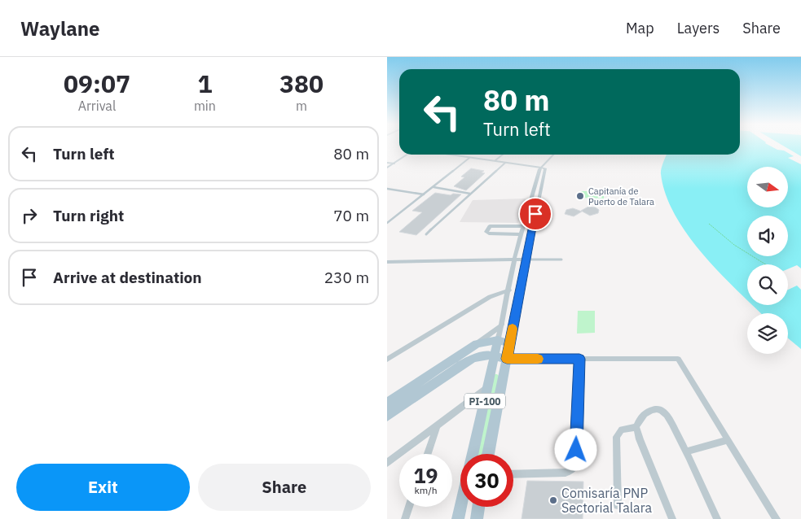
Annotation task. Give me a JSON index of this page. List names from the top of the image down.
{
  "streets": {
    "main road": ["PI-100"]
  },
  "places": ["Capitanía de Puerto de Talara", "Comisaría PNP Sectorial Talara"],
  "north": "right",
  "page": {
    "header": "Waylane",
    "nav": ["Map", "Layers", "Share"],
    "eta": [
      "09:07",
      "Arrival",
      "1",
      "min",
      "380",
      "m"
    ],
    "turn": ["80 m", "Turn left"],
    "list": [
      {
        "name": "Turn left",
        "value": "80 m"
      },
      {
        "name": "Turn right",
        "value": "70 m"
      },
      {
        "name": "Arrive at destination",
        "value": "230 m"
      }
    ],
    "speed": "19 km/h",
    "limit": "30",
    "buttons": ["Exit", "Share"]
  }
}
